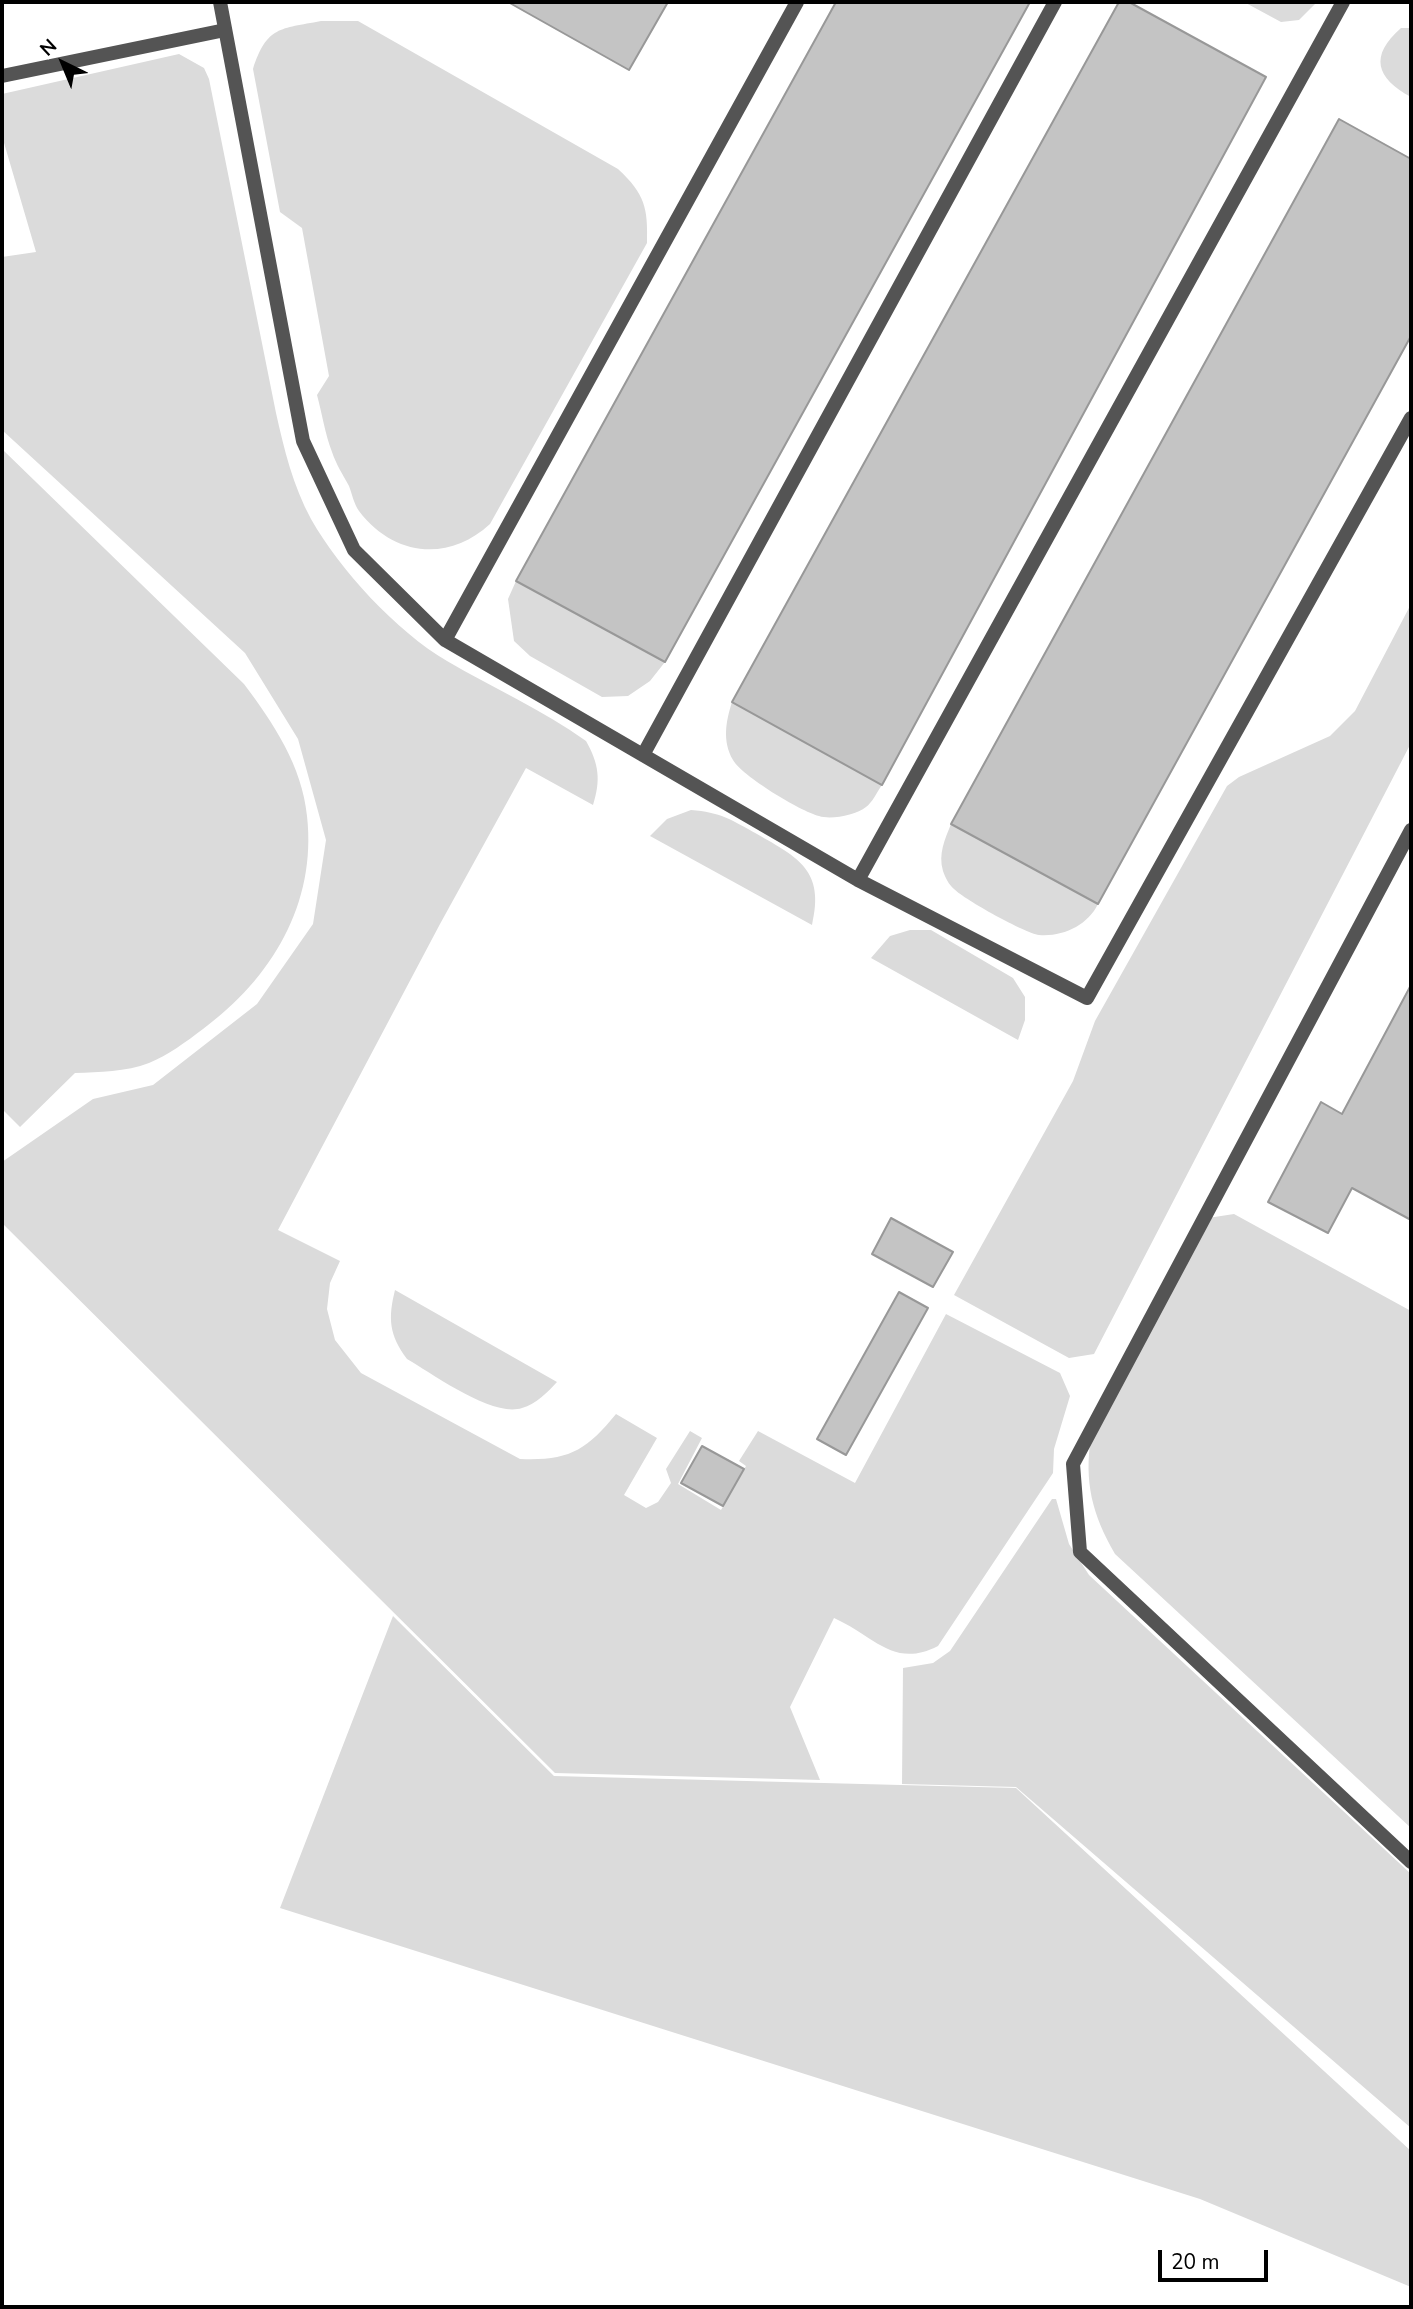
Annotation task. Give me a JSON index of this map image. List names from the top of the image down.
{
  "scale_bar": "20 m",
  "north": "top left"
}
